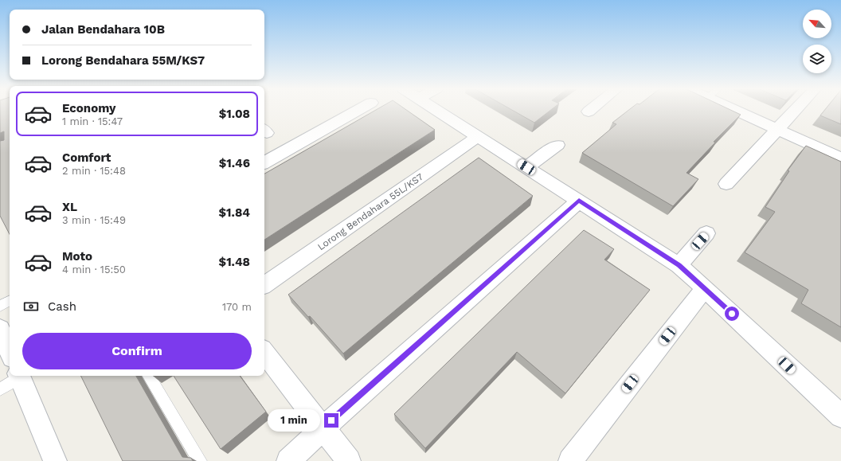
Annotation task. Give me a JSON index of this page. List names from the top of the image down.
{
  "streets": {
    "street": ["Lorong Bendahara 55L/KS7"]
  },
  "north": "top left",
  "page": {
    "banner": ["Jalan Bendahara 10B", "Lorong Bendahara 55M/KS7"],
    "list": [
      {
        "name": "Economy",
        "note": "1 min · 15:47",
        "value": "$1.08"
      },
      {
        "name": "Comfort",
        "note": "2 min · 15:48",
        "value": "$1.46"
      },
      {
        "name": "XL",
        "note": "3 min · 15:49",
        "value": "$1.84"
      },
      {
        "name": "Moto",
        "note": "4 min · 15:50",
        "value": "$1.48"
      }
    ],
    "pay": ["Cash", "170 m"],
    "buttons": "Confirm",
    "bubble": "1 min"
  }
}
